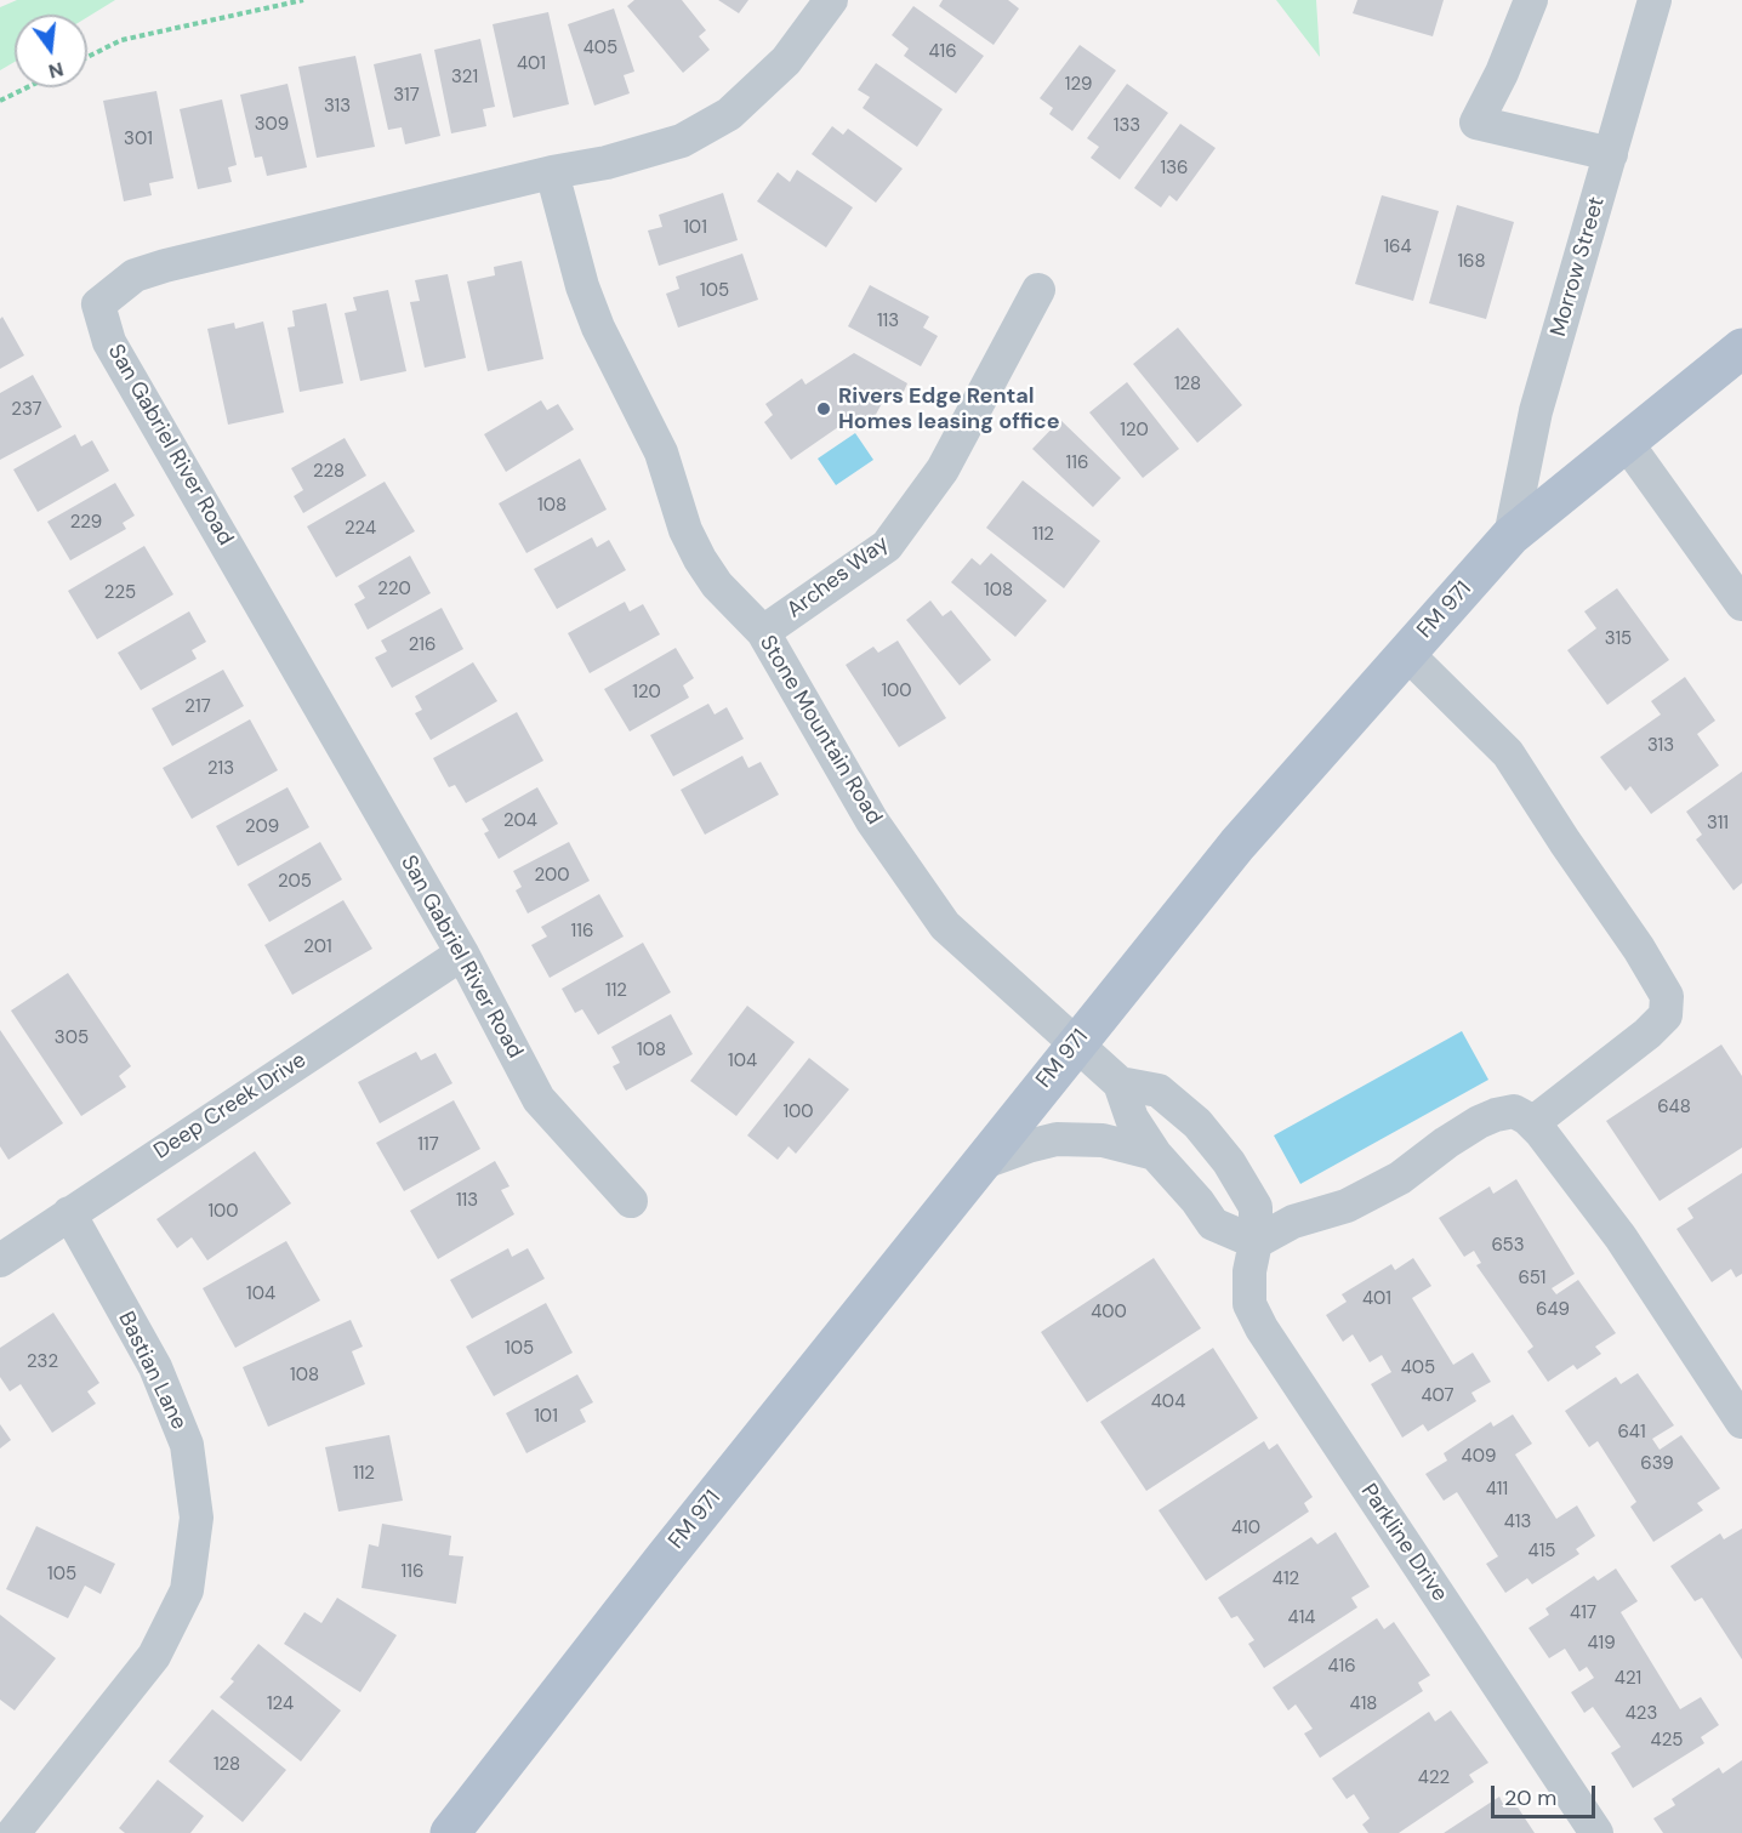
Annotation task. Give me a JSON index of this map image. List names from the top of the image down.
{
  "streets": {
    "main road": ["FM 971"],
    "street": [
      "Morrow Street",
      "San Gabriel River Road",
      "Arches Way",
      "Stone Mountain Road",
      "Deep Creek Drive",
      "Bastian Lane",
      "Parkline Drive"
    ]
  },
  "crossings": [
    ["Morrow Street", "FM 971"],
    ["San Gabriel River Road", "Stone Mountain Road"],
    ["San Gabriel River Road", "Deep Creek Drive"],
    ["Arches Way", "Stone Mountain Road"],
    ["FM 971", "Stone Mountain Road"],
    ["FM 971", "Parkline Drive"],
    ["Stone Mountain Road", "Parkline Drive"],
    ["Deep Creek Drive", "Bastian Lane"]
  ],
  "places": ["Rivers Edge Rental Homes leasing office"],
  "house_numbers": [
    "405",
    "416",
    "401",
    "321",
    "129",
    "317",
    "313",
    "309",
    "133",
    "301",
    "136",
    "101",
    "164",
    "168",
    "105",
    "113",
    "128",
    "237",
    "120",
    "116",
    "228",
    "108",
    "229",
    "224",
    "112",
    "220",
    "108",
    "225",
    "315",
    "216",
    "100",
    "120",
    "217",
    "313",
    "213",
    "204",
    "311",
    "209",
    "200",
    "205",
    "116",
    "201",
    "112",
    "305",
    "108",
    "104",
    "648",
    "100",
    "117",
    "113",
    "100",
    "653",
    "651",
    "104",
    "401",
    "649",
    "400",
    "105",
    "232",
    "405",
    "108",
    "407",
    "404",
    "101",
    "641",
    "409",
    "639",
    "112",
    "411",
    "413",
    "410",
    "415",
    "116",
    "105",
    "412",
    "417",
    "414",
    "419",
    "416",
    "421",
    "124",
    "418",
    "423",
    "425",
    "128",
    "422"
  ],
  "scale_bar": "20 m",
  "north": "bottom"
}
